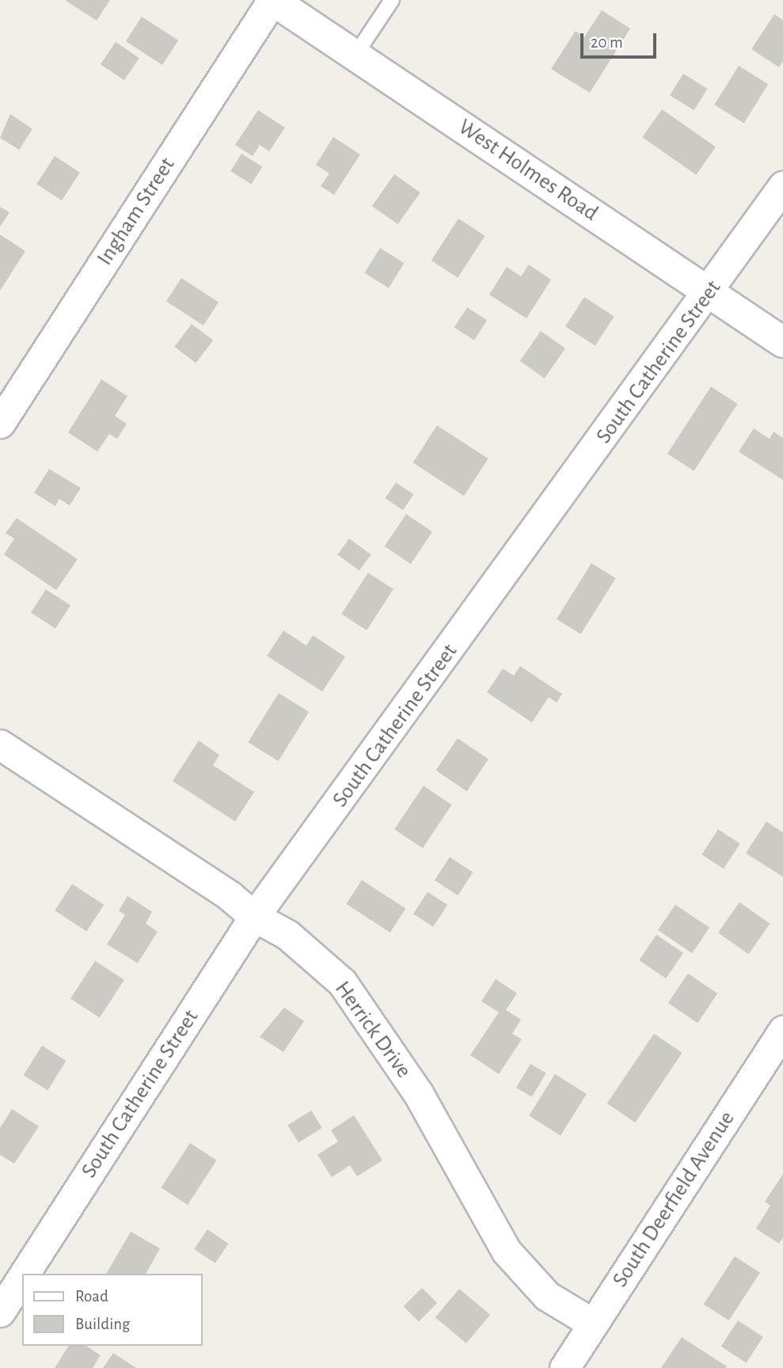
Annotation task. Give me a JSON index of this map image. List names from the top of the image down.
{
  "streets": {
    "street": [
      "West Holmes Road",
      "Ingham Street",
      "South Catherine Street",
      "Herrick Drive",
      "South Deerfield Avenue"
    ]
  },
  "crossings": [
    ["West Holmes Road", "Ingham Street"],
    ["West Holmes Road", "South Catherine Street"],
    ["South Catherine Street", "Herrick Drive"],
    ["Herrick Drive", "South Deerfield Avenue"]
  ],
  "legend": ["Road", "Building"],
  "scale_bar": "20 m"
}
